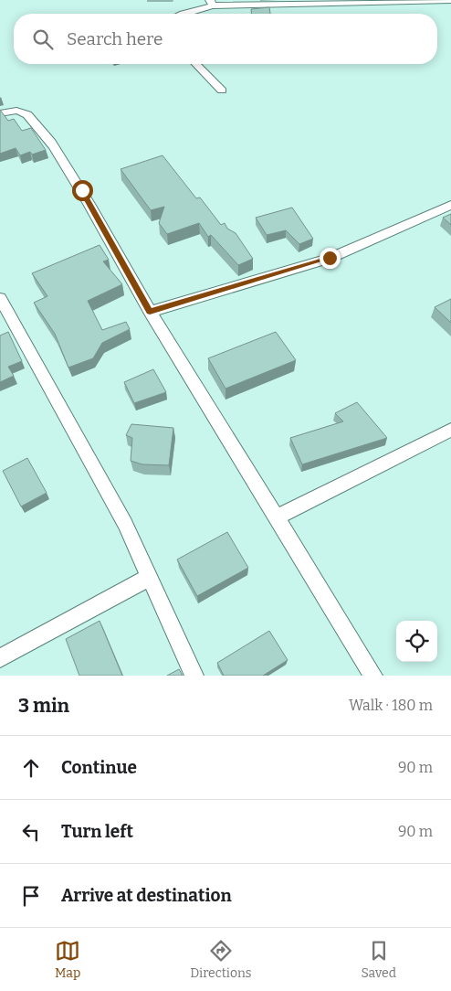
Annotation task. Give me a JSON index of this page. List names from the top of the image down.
{
  "page": {
    "search": "Search here",
    "heading": ["3 min", "Walk · 180 m"],
    "list": [
      ["Continue", "90 m"],
      ["Turn left", "90 m"],
      "Arrive at destination"
    ],
    "nav": ["Map", "Directions", "Saved"]
  }
}
